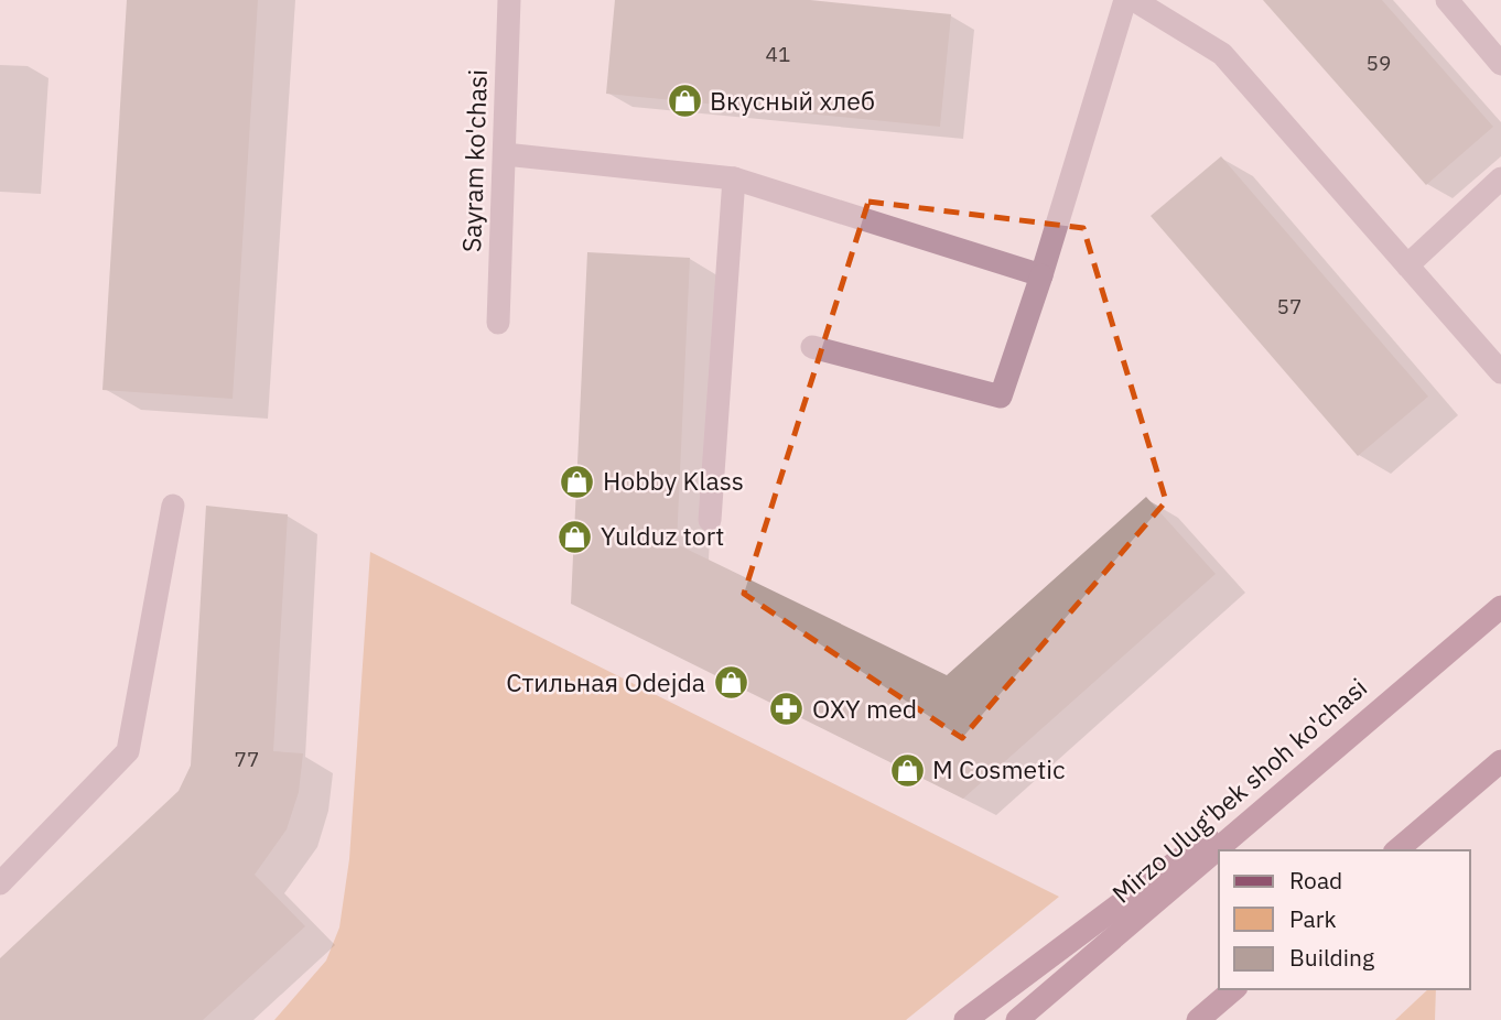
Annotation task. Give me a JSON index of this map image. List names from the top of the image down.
{
  "streets": {
    "main road": ["Mirzo Ulug'bek shoh ko'chasi"],
    "street": ["Sayram ko'chasi"]
  },
  "places": {
    "shop": [
      "Вкусный хлеб",
      "Hobby Klass",
      "Yulduz tort",
      "Стильная Odejda",
      "M Cosmetic"
    ],
    "pharmacy": ["OXY med"]
  },
  "house_numbers": [
    "41",
    "59",
    "57",
    "77"
  ],
  "legend": ["Road", "Park", "Building"]
}
